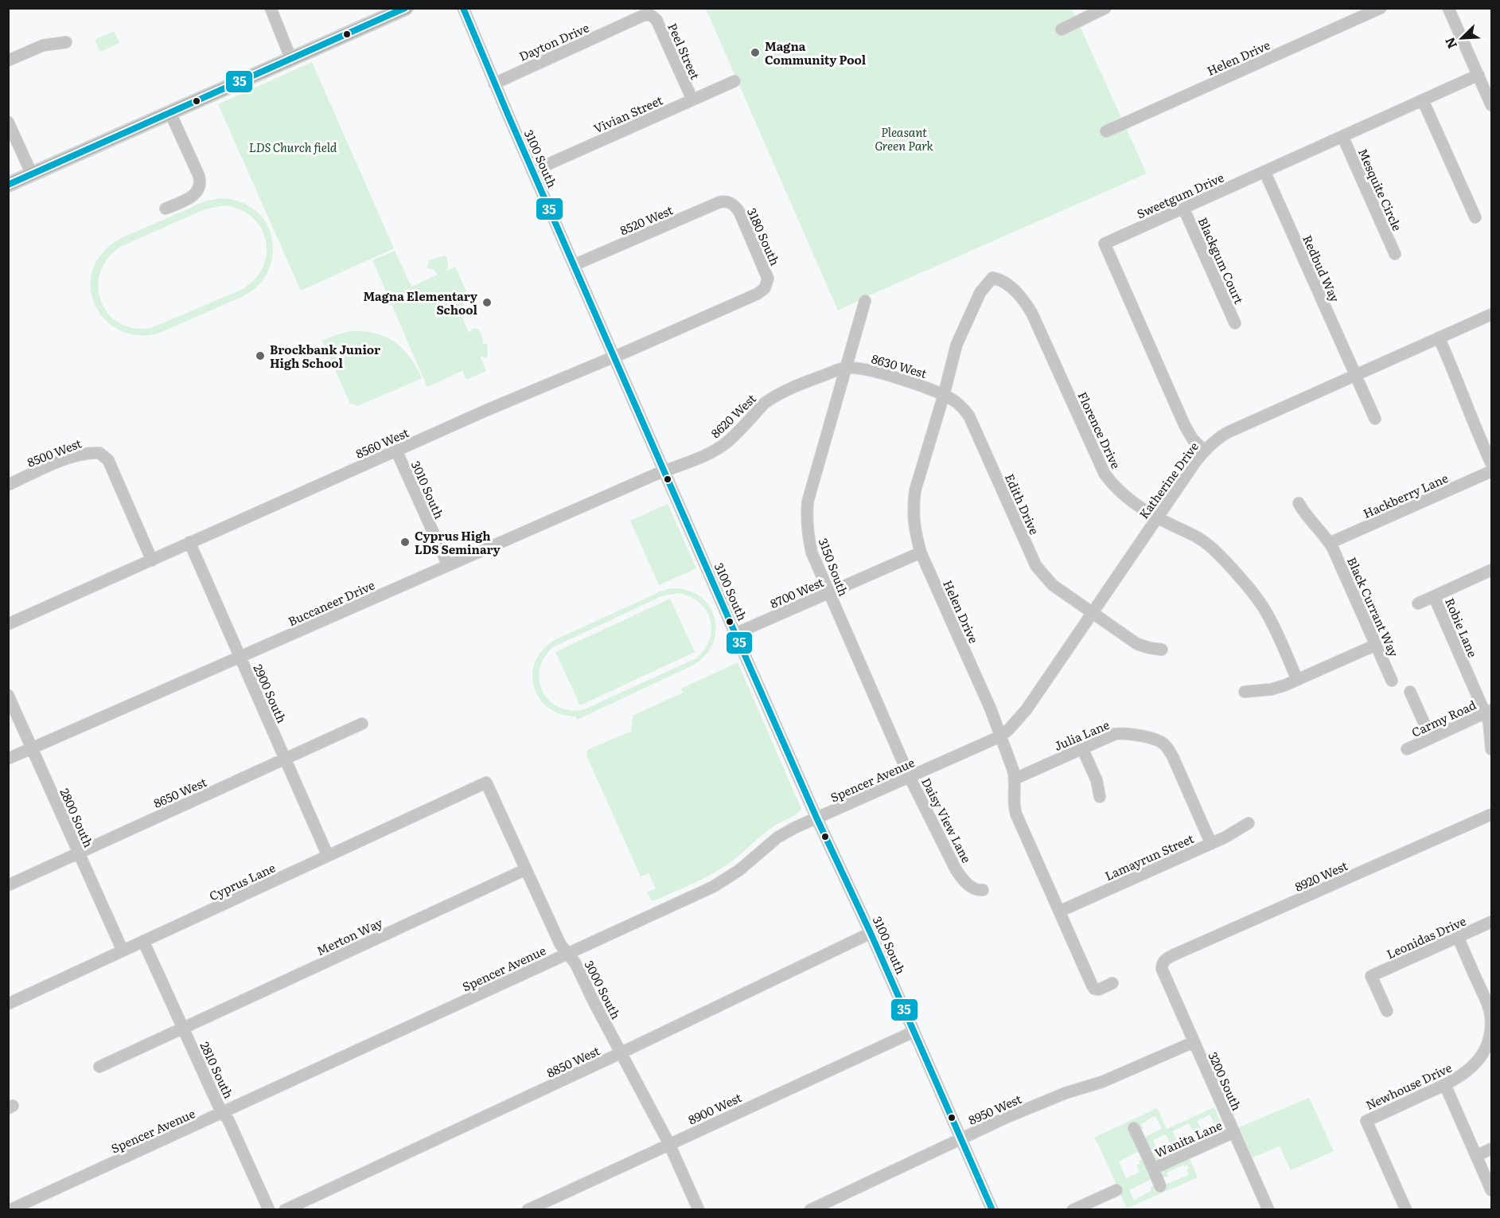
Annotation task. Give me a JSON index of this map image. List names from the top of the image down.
{
  "streets": {
    "street": [
      "Dayton Drive",
      "Peel Street",
      "Helen Drive",
      "Vivian Street",
      "3100 South",
      "Mesquite Circle",
      "Sweetgum Drive",
      "8520 West",
      "3180 South",
      "Blackgum Court",
      "Redbud Way",
      "8630 West",
      "8620 West",
      "Florence Drive",
      "8560 West",
      "8500 West",
      "Katherine Drive",
      "3010 South",
      "Hackberry Lane",
      "Edith Drive",
      "3150 South",
      "8700 West",
      "Buccaneer Drive",
      "Black Currant Way",
      "Robie Lane",
      "2900 South",
      "Carmy Road",
      "Julia Lane",
      "Spencer Avenue",
      "8650 West",
      "2800 South",
      "Daisy View Lane",
      "Lamayrun Street",
      "8920 West",
      "Cyprus Lane",
      "Merton Way",
      "Leonidas Drive",
      "3000 South",
      "8850 West",
      "2810 South",
      "3200 South",
      "Newhouse Drive",
      "8900 West",
      "8950 West",
      "Wanita Lane"
    ]
  },
  "crossings": [
    ["Dayton Drive", "Peel Street"],
    ["Dayton Drive", "3100 South"],
    ["Peel Street", "Vivian Street"],
    ["Helen Drive", "8630 West"],
    ["Helen Drive", "Florence Drive"],
    ["Helen Drive", "Katherine Drive"],
    ["Helen Drive", "Edith Drive"],
    ["Helen Drive", "8700 West"],
    ["Helen Drive", "Julia Lane"],
    ["Helen Drive", "Spencer Avenue"],
    ["Helen Drive", "Lamayrun Street"],
    ["Vivian Street", "3100 South"],
    ["3100 South", "8520 West"],
    ["3100 South", "8620 West"],
    ["3100 South", "8560 West"],
    ["3100 South", "8700 West"],
    ["3100 South", "Buccaneer Drive"],
    ["3100 South", "Spencer Avenue"],
    ["3100 South", "8850 West"],
    ["3100 South", "8900 West"],
    ["3100 South", "8950 West"],
    ["Mesquite Circle", "Sweetgum Drive"],
    ["Sweetgum Drive", "Blackgum Court"],
    ["Sweetgum Drive", "Redbud Way"],
    ["Sweetgum Drive", "Katherine Drive"],
    ["8520 West", "3180 South"],
    ["3180 South", "8560 West"],
    ["Redbud Way", "Katherine Drive"],
    ["8630 West", "8620 West"],
    ["8630 West", "Edith Drive"],
    ["8630 West", "3150 South"],
    ["8620 West", "3150 South"],
    ["8620 West", "Buccaneer Drive"],
    ["Florence Drive", "Katherine Drive"],
    ["8560 West", "8500 West"],
    ["8560 West", "3010 South"],
    ["8560 West", "2900 South"],
    ["Katherine Drive", "Edith Drive"],
    ["Katherine Drive", "Spencer Avenue"],
    ["3010 South", "Buccaneer Drive"],
    ["Hackberry Lane", "Black Currant Way"],
    ["3150 South", "8700 West"],
    ["3150 South", "Spencer Avenue"],
    ["3150 South", "Daisy View Lane"],
    ["Buccaneer Drive", "2900 South"],
    ["Buccaneer Drive", "2800 South"],
    ["Robie Lane", "Carmy Road"],
    ["2900 South", "8650 West"],
    ["2900 South", "Cyprus Lane"],
    ["Julia Lane", "Lamayrun Street"],
    ["Spencer Avenue", "Daisy View Lane"],
    ["Spencer Avenue", "3000 South"],
    ["Spencer Avenue", "2810 South"],
    ["8650 West", "2800 South"],
    ["2800 South", "Cyprus Lane"],
    ["8920 West", "3200 South"],
    ["Cyprus Lane", "3000 South"],
    ["Cyprus Lane", "2810 South"],
    ["Merton Way", "3000 South"],
    ["Merton Way", "2810 South"],
    ["Leonidas Drive", "Newhouse Drive"],
    ["3000 South", "8850 West"],
    ["3000 South", "8900 West"],
    ["3200 South", "8950 West"],
    ["3200 South", "Wanita Lane"]
  ],
  "parks": ["Pleasant Green Park", "LDS Church field"],
  "places": [
    "Magna Community Pool",
    "Magna Elementary School",
    "Brockbank Junior High School",
    "Cyprus High LDS Seminary"
  ],
  "lines": ["transit line 35"],
  "north": "bottom left"
}
